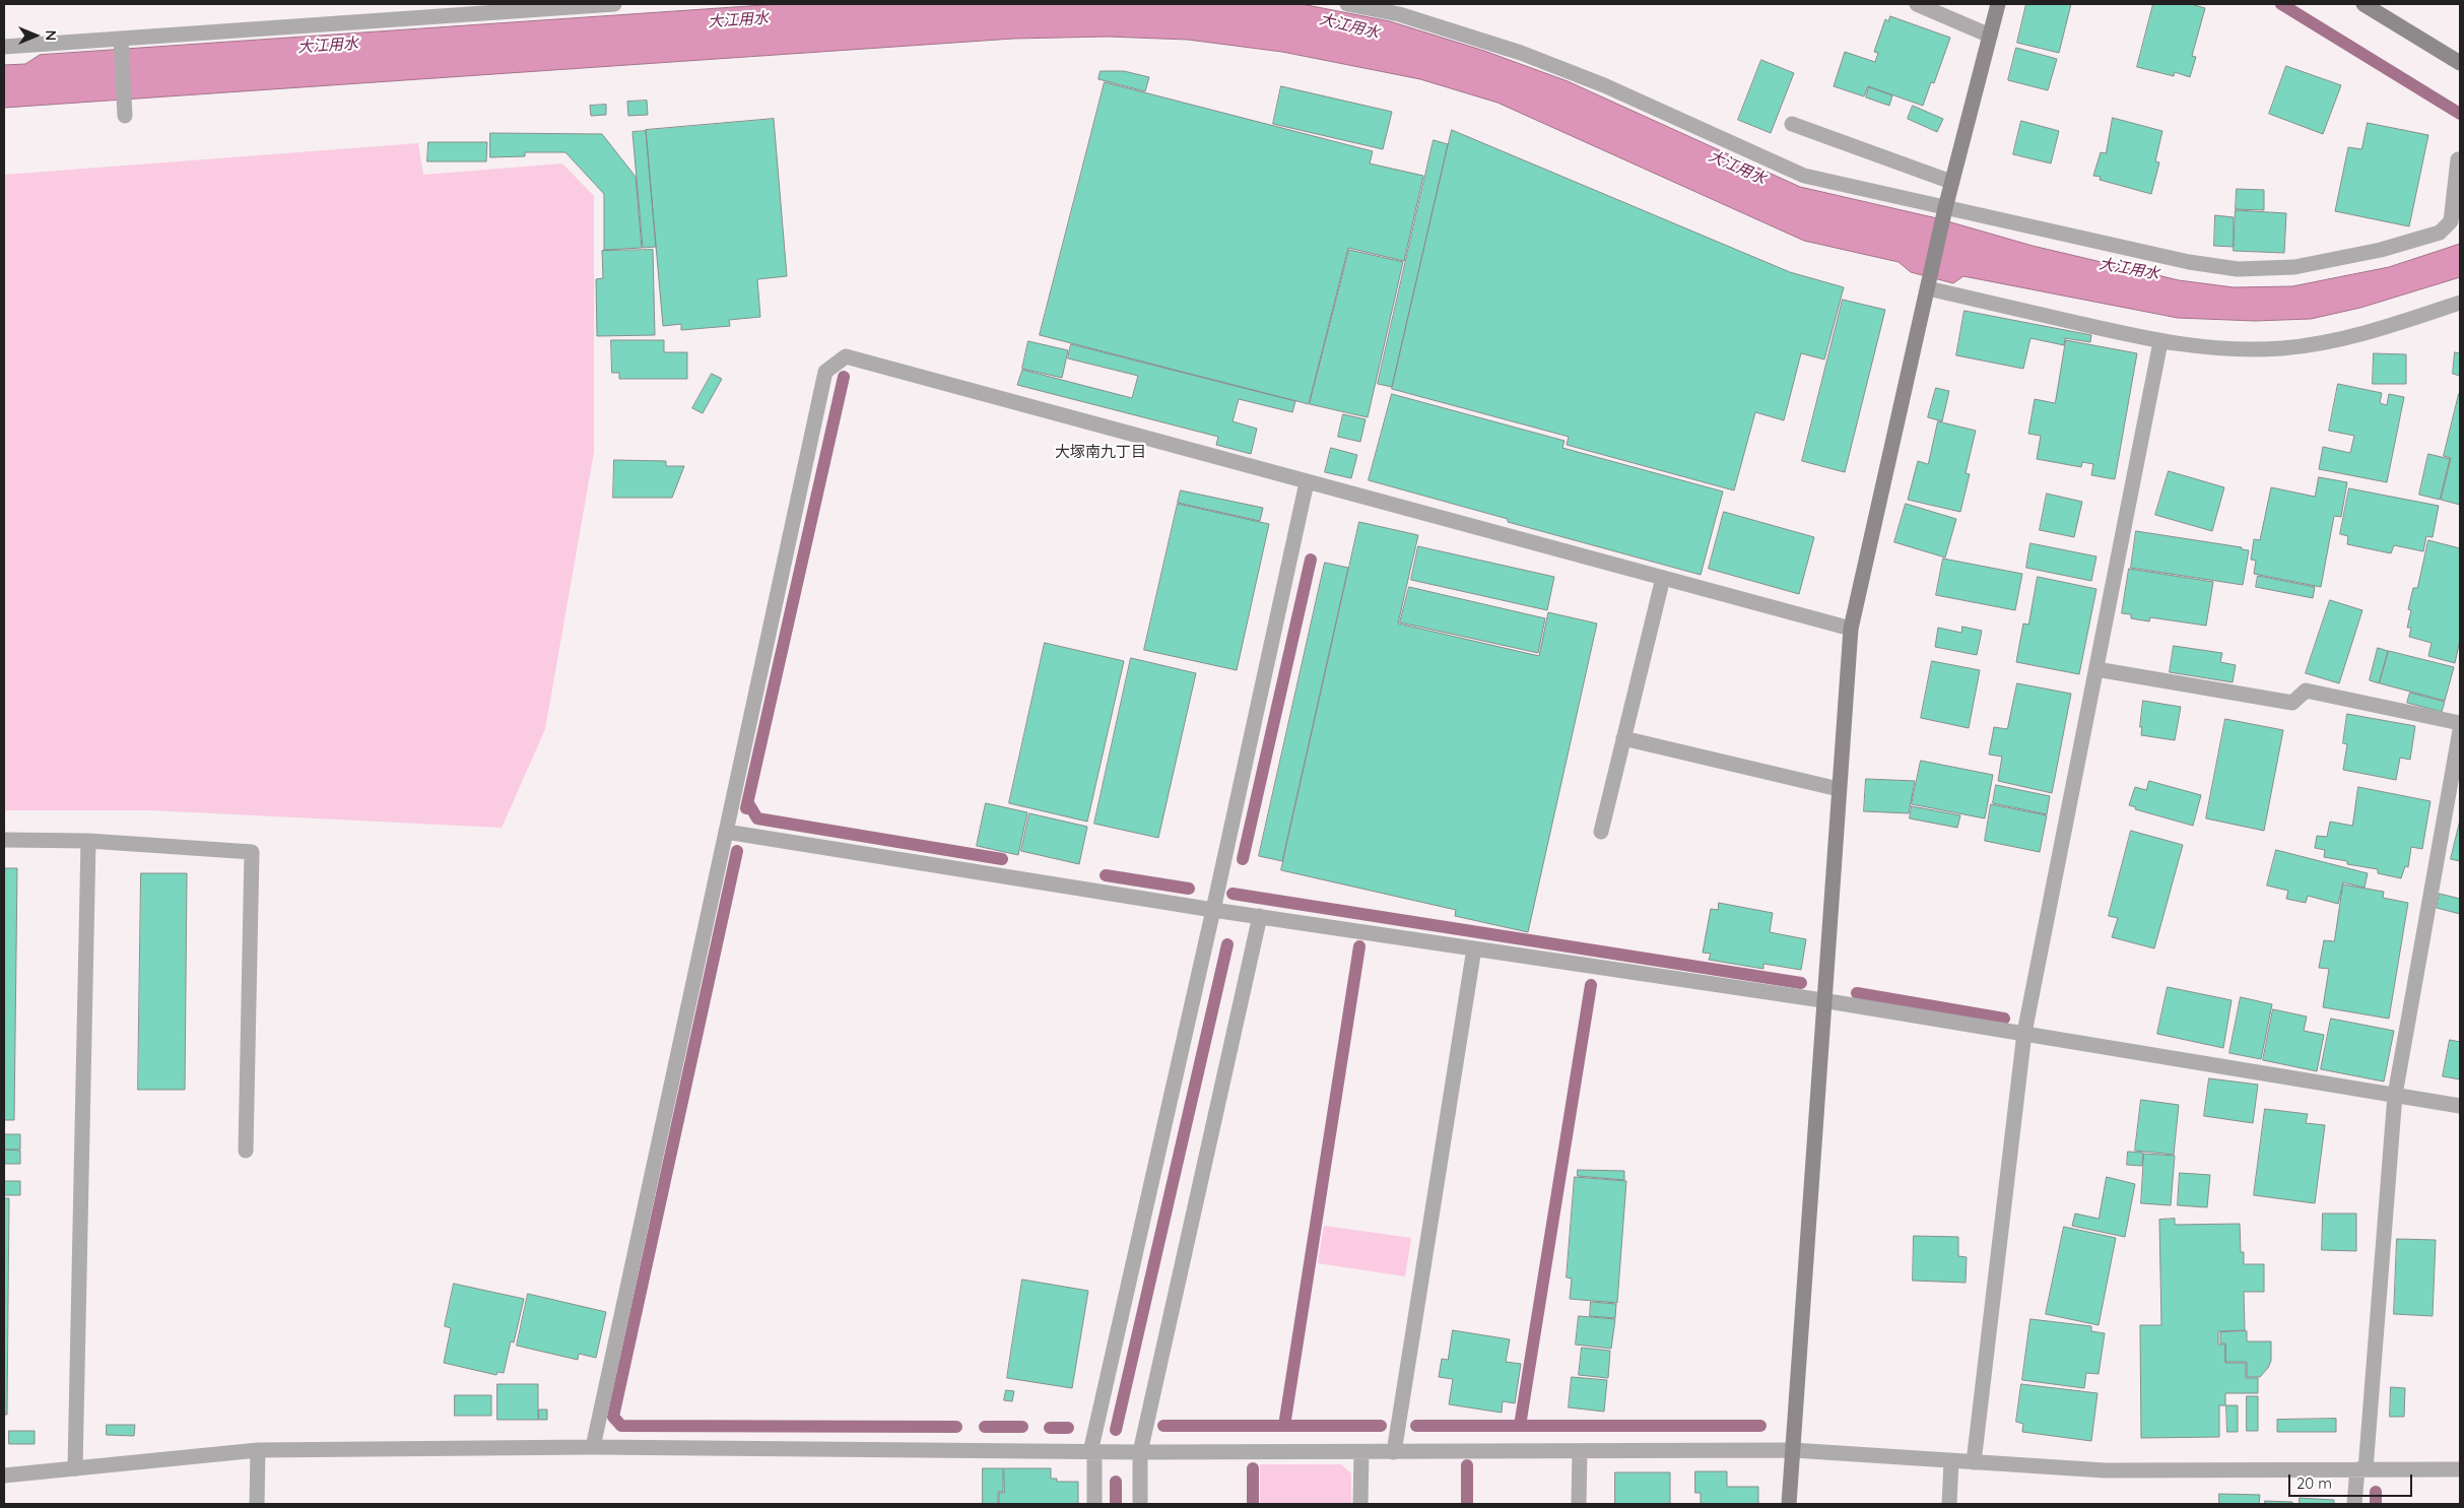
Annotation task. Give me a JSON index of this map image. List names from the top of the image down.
{
  "districts": ["大塚南九丁目"],
  "water": ["大江用水"],
  "scale_bar": "20 m",
  "north": "right"
}
